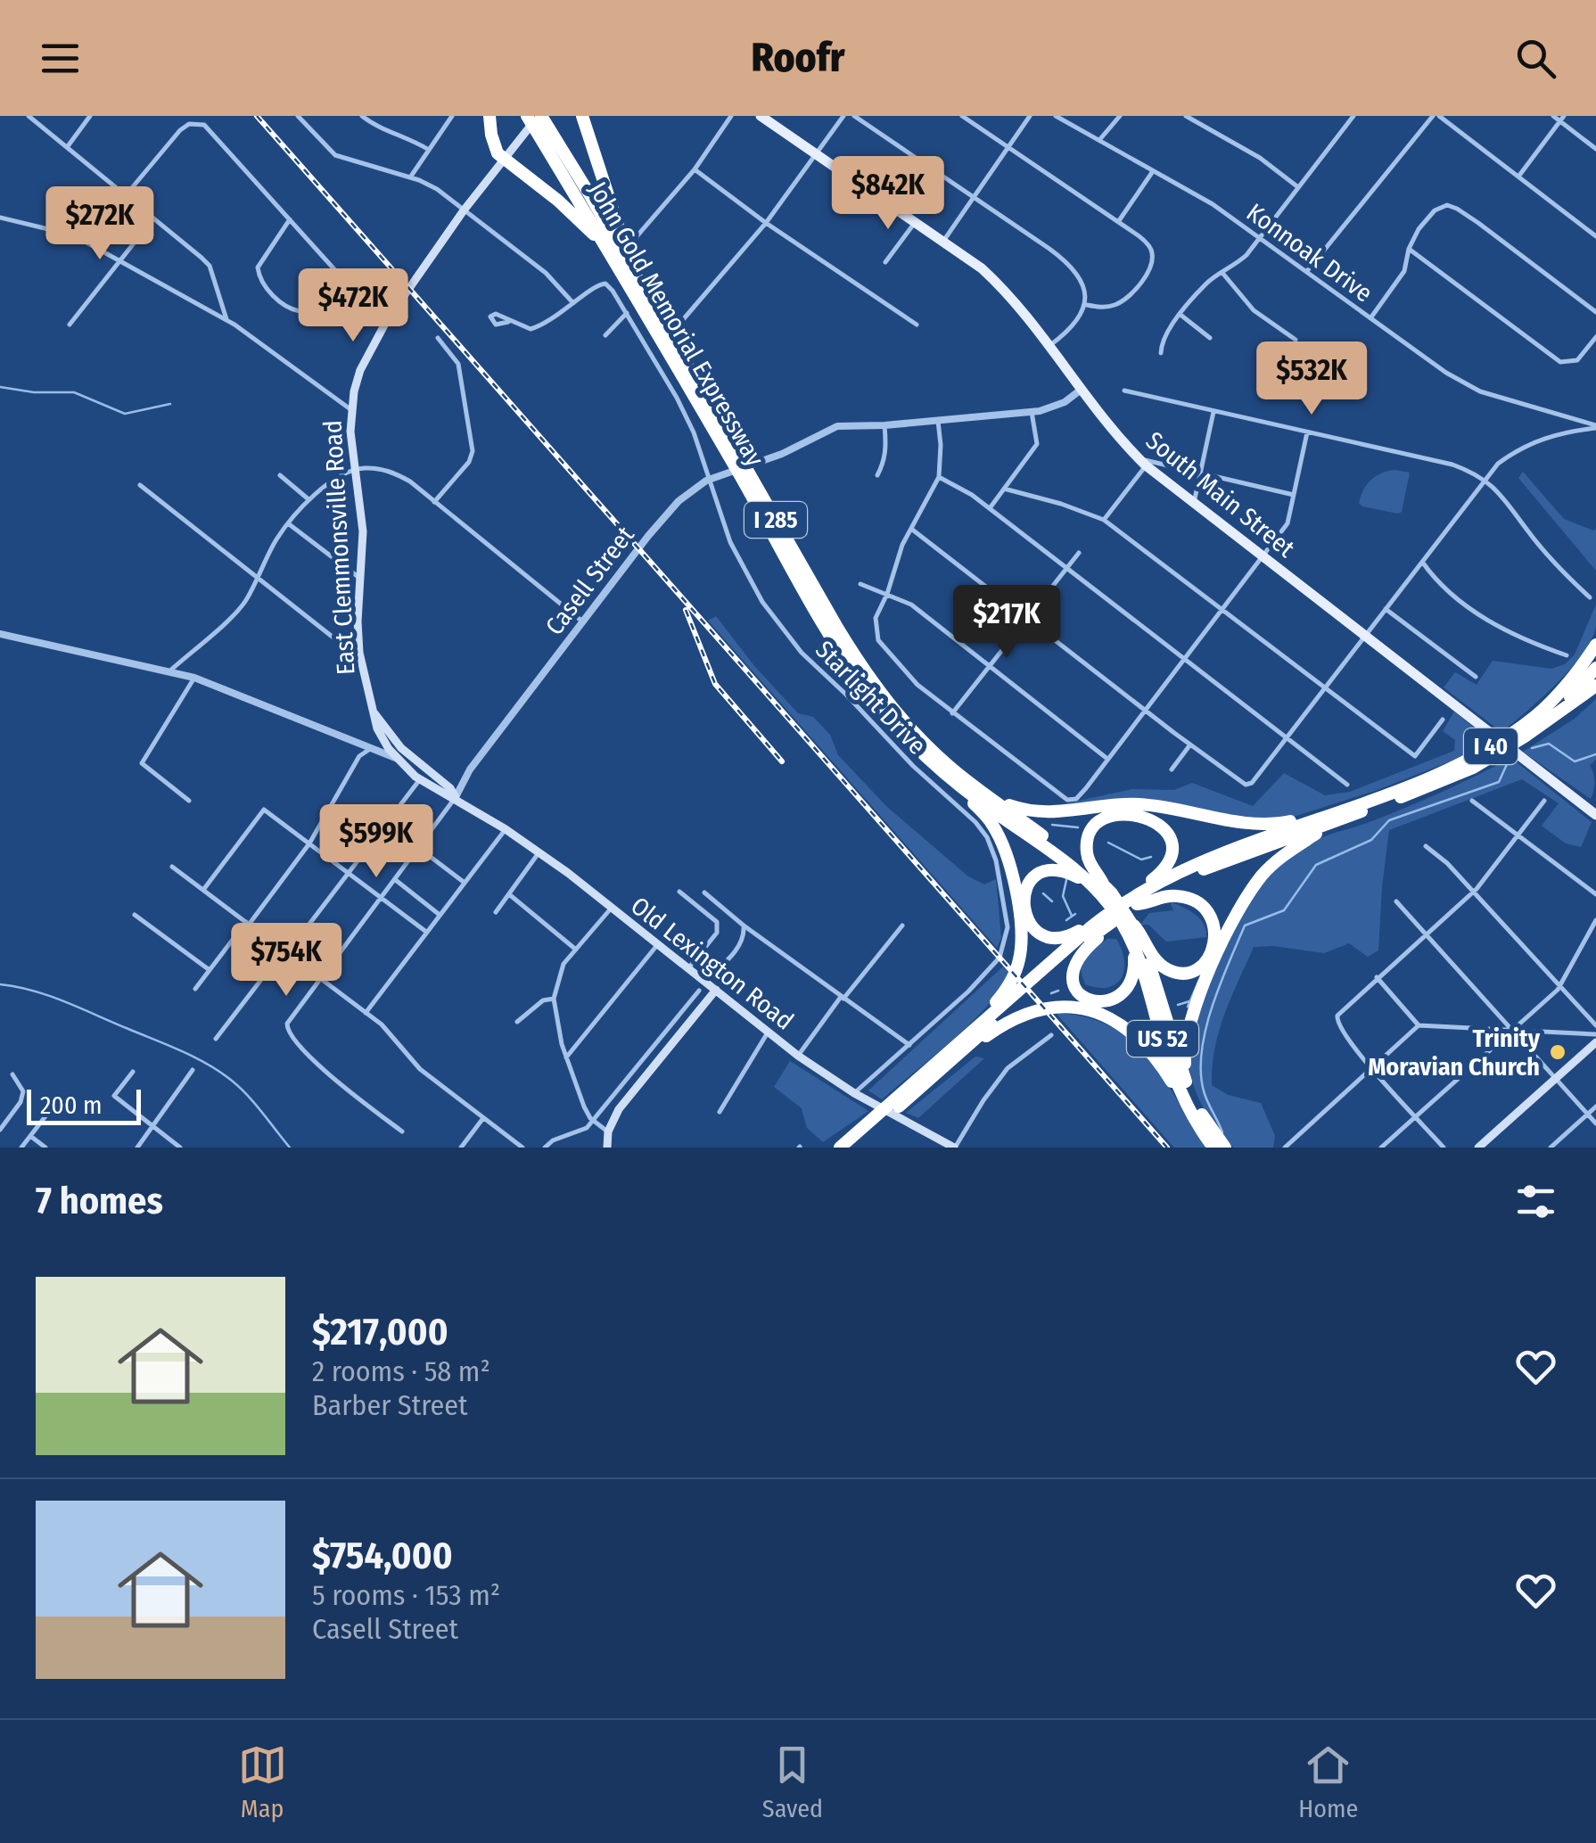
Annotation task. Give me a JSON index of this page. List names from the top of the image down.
{
  "streets": {
    "highway": [
      "John Gold Memorial Expressway",
      "I 285",
      "I 40",
      "US 52"
    ],
    "main road": ["South Main Street", "East Clemmonsville Road", "Old Lexington Road"],
    "street": ["Konnoak Drive", "Casell Street", "Starlight Drive"]
  },
  "crossings": [
    ["John Gold Memorial Expressway", "East Clemmonsville Road"],
    ["South Main Street", "Casell Street"],
    ["East Clemmonsville Road", "Old Lexington Road"],
    ["Casell Street", "Starlight Drive"],
    ["Casell Street", "Old Lexington Road"],
    ["Starlight Drive", "Old Lexington Road"]
  ],
  "places": ["Trinity Moravian Church"],
  "scale_bar": "200 m",
  "page": {
    "header": "Roofr",
    "price": [
      "$842K",
      "$272K",
      "$472K",
      "$532K",
      "$217K",
      "$599K",
      "$754K"
    ],
    "scale": "200 m",
    "heading": "7 homes",
    "list": [
      {
        "name": "$217,000",
        "note": "2 rooms · 58 m² · Barber Street"
      },
      {
        "name": "$754,000",
        "note": "5 rooms · 153 m² · Casell Street"
      }
    ],
    "tabs": ["Map", "Saved", "Home"]
  }
}
